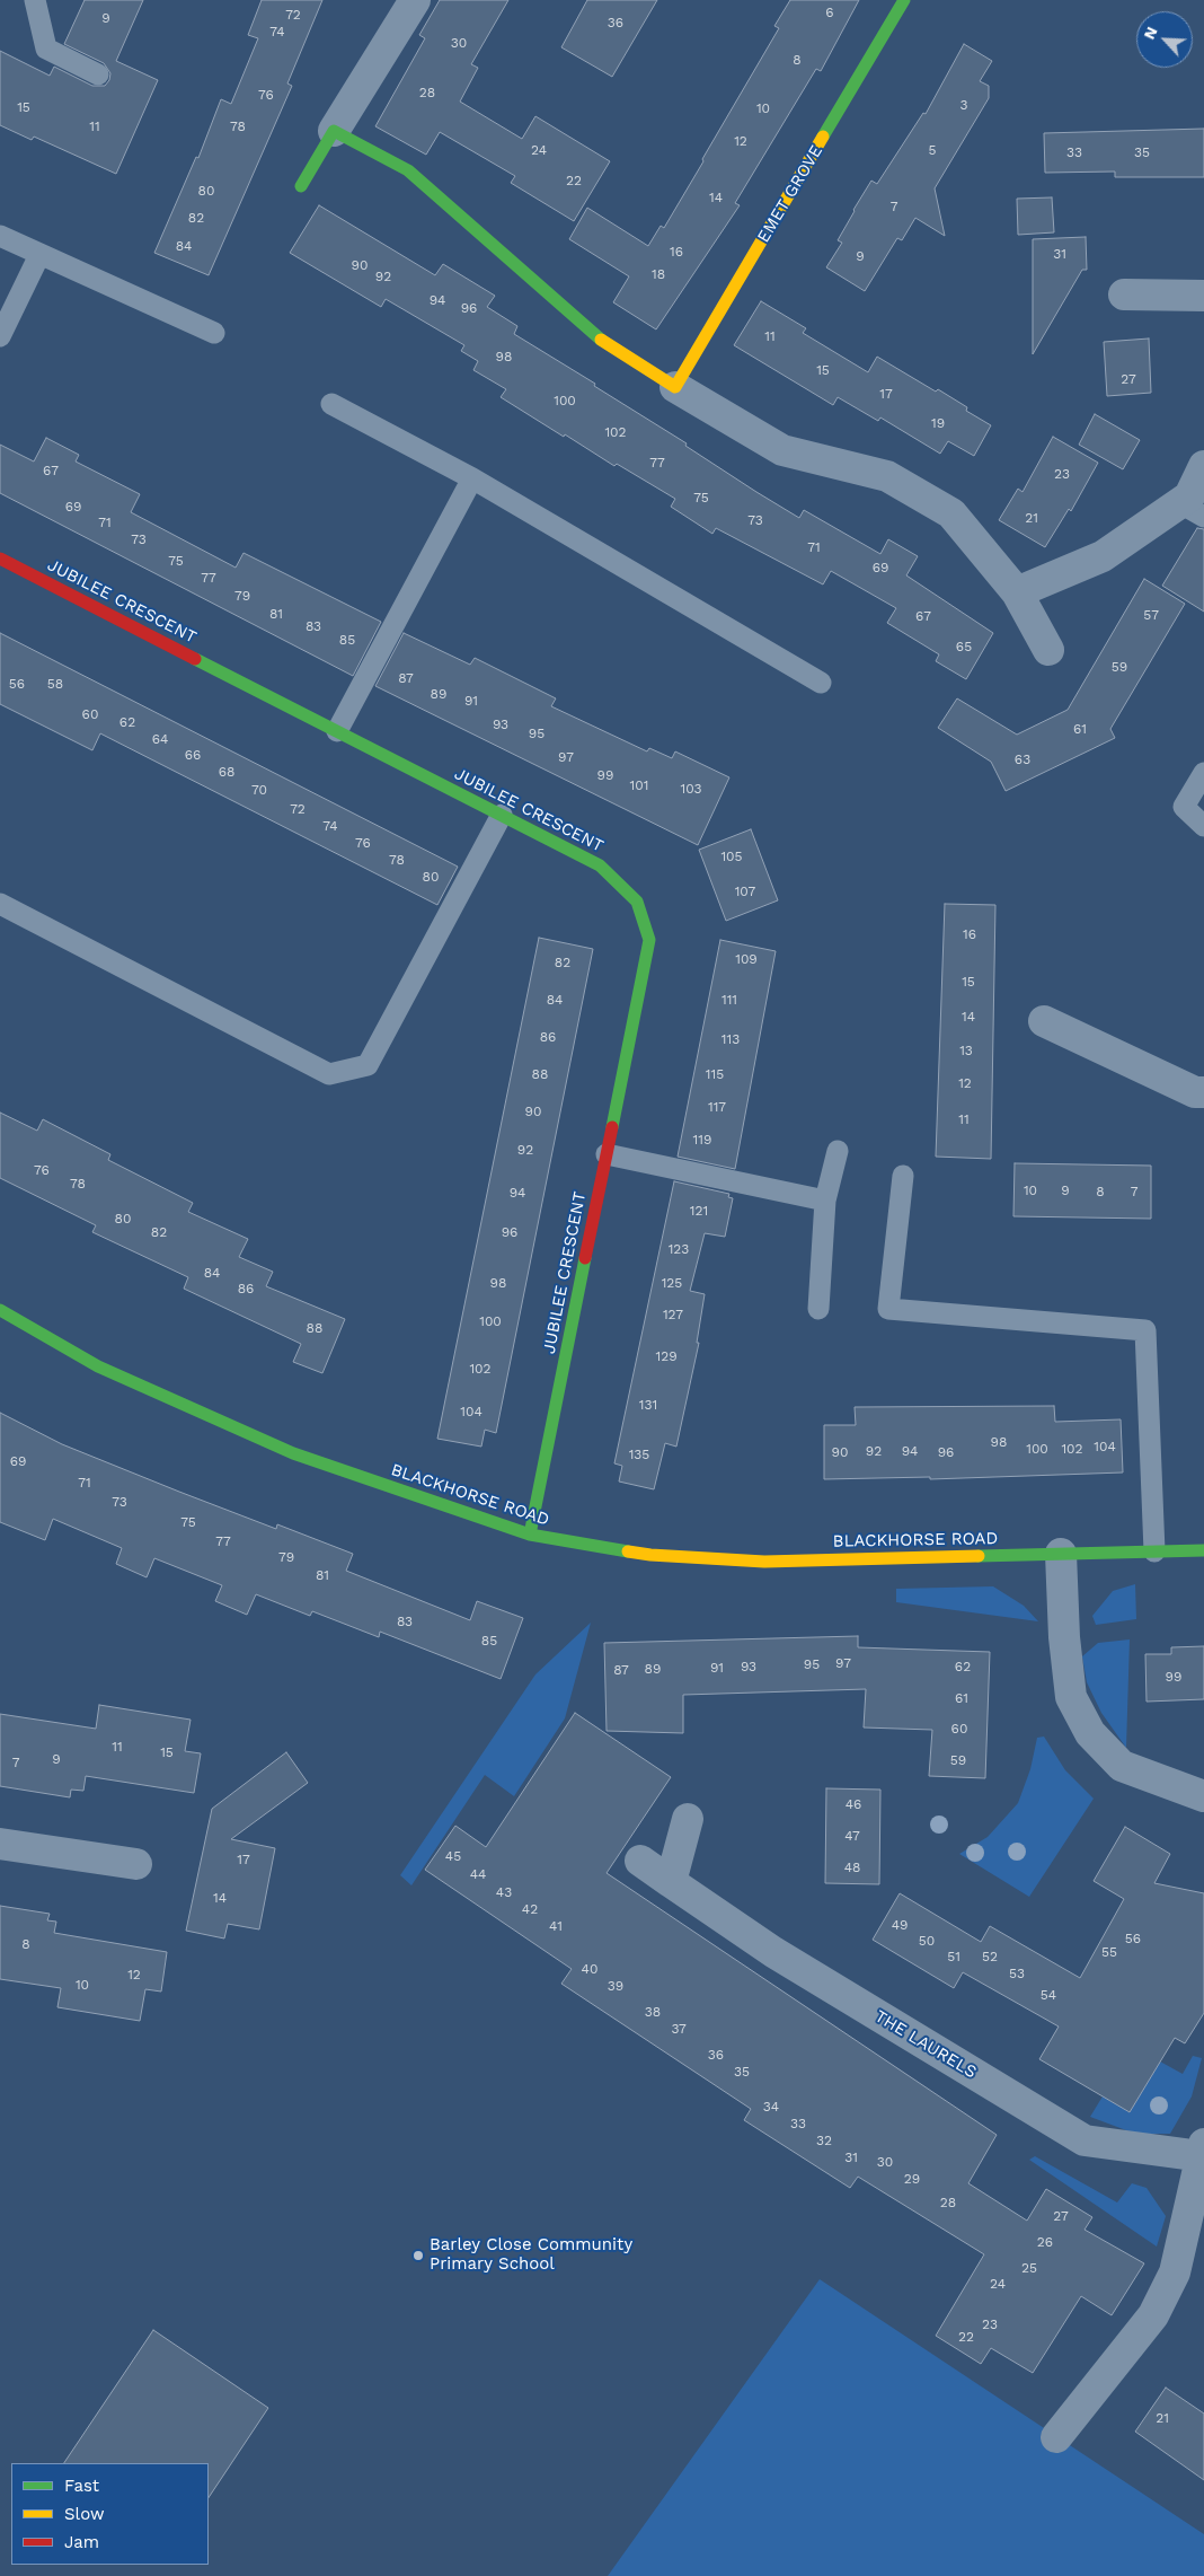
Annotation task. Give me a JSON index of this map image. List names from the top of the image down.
{
  "streets": {
    "street": [
      "EMET GROVE",
      "JUBILEE CRESCENT",
      "BLACKHORSE ROAD",
      "THE LAURELS"
    ]
  },
  "crossings": [
    ["JUBILEE CRESCENT", "BLACKHORSE ROAD"]
  ],
  "places": ["Barley Close Community Primary School"],
  "house_numbers": [
    "6",
    "72",
    "9",
    "36",
    "74",
    "30",
    "8",
    "28",
    "76",
    "3",
    "15",
    "10",
    "11",
    "78",
    "12",
    "24",
    "5",
    "33",
    "35",
    "22",
    "80",
    "14",
    "7",
    "82",
    "84",
    "16",
    "31",
    "9",
    "90",
    "18",
    "92",
    "94",
    "96",
    "11",
    "98",
    "15",
    "27",
    "17",
    "100",
    "19",
    "102",
    "77",
    "67",
    "23",
    "75",
    "69",
    "21",
    "73",
    "71",
    "73",
    "71",
    "75",
    "69",
    "77",
    "79",
    "81",
    "57",
    "67",
    "83",
    "85",
    "65",
    "59",
    "87",
    "56",
    "58",
    "89",
    "91",
    "60",
    "62",
    "93",
    "61",
    "95",
    "64",
    "66",
    "97",
    "63",
    "68",
    "99",
    "101",
    "103",
    "70",
    "72",
    "74",
    "76",
    "105",
    "78",
    "80",
    "107",
    "16",
    "109",
    "82",
    "15",
    "84",
    "111",
    "14",
    "86",
    "113",
    "13",
    "88",
    "115",
    "12",
    "117",
    "90",
    "11",
    "119",
    "92",
    "76",
    "78",
    "10",
    "9",
    "8",
    "7",
    "94",
    "121",
    "80",
    "82",
    "96",
    "123",
    "84",
    "98",
    "125",
    "86",
    "127",
    "100",
    "88",
    "129",
    "102",
    "131",
    "104",
    "98",
    "104",
    "100",
    "102",
    "92",
    "94",
    "90",
    "96",
    "135",
    "69",
    "71",
    "73",
    "75",
    "77",
    "79",
    "81",
    "83",
    "85",
    "97",
    "95",
    "93",
    "62",
    "91",
    "89",
    "87",
    "99",
    "61",
    "60",
    "11",
    "15",
    "9",
    "59",
    "7",
    "46",
    "47",
    "45",
    "17",
    "48",
    "44",
    "43",
    "14",
    "42",
    "49",
    "41",
    "56",
    "50",
    "8",
    "55",
    "51",
    "52",
    "40",
    "53",
    "12",
    "10",
    "39",
    "54",
    "38",
    "37",
    "36",
    "35",
    "34",
    "33",
    "32",
    "31",
    "30",
    "29",
    "28",
    "27",
    "26",
    "25",
    "24",
    "23",
    "22",
    "21"
  ],
  "legend": ["Fast", "Slow", "Jam"],
  "north": "top left"
}
